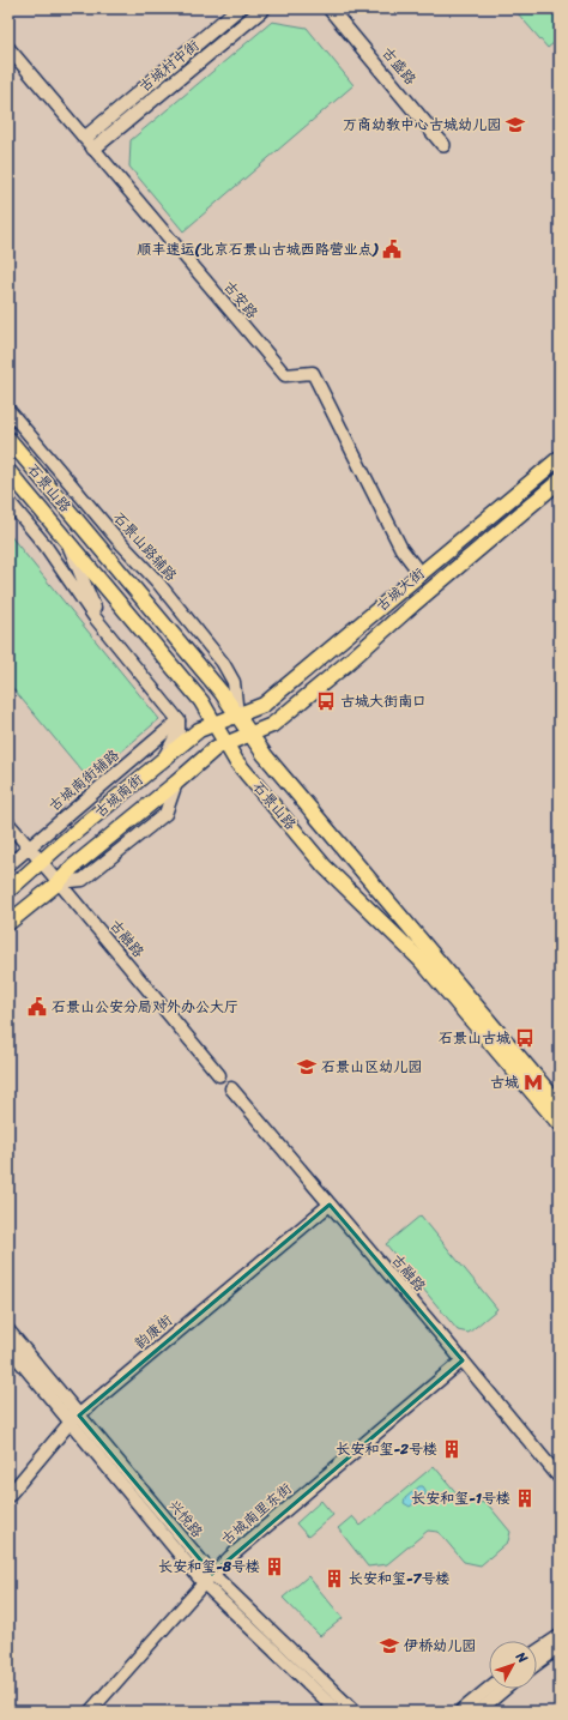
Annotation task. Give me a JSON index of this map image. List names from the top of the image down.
{
  "streets": {
    "main road": [
      "古城村中街",
      "古盛路",
      "石景山路",
      "古城大街",
      "古城南街"
    ],
    "street": [
      "古安路",
      "石景山路辅路",
      "古城南街辅路",
      "古融路",
      "韵康街",
      "古城南里东街",
      "兴悦路"
    ]
  },
  "crossings": [
    ["古城村中街", "古安路"],
    ["古安路", "古城大街"],
    ["石景山路", "石景山路辅路"],
    ["石景山路", "古城大街"],
    ["石景山路", "古城南街"],
    ["石景山路辅路", "古城大街"],
    ["石景山路辅路", "古城南街"],
    ["古城大街", "古城南街"],
    ["古城南街辅路", "古融路"],
    ["古城南街", "古融路"],
    ["古融路", "韵康街"],
    ["古融路", "古城南里东街"],
    ["韵康街", "兴悦路"],
    ["古城南里东街", "兴悦路"]
  ],
  "places": {
    "school or university": ["万商幼教中心古城幼儿园", "石景山区幼儿园", "伊桥幼儿园"],
    "public building": ["顺丰速运(北京石景山古城西路营业点)", "石景山公安分局对外办公大厅"],
    "bus stop": ["古城大街南口", "石景山古城"],
    "metro station": ["古城"],
    "building": [
      "长安和玺-2号楼",
      "长安和玺-1号楼",
      "长安和玺-8号楼",
      "长安和玺-7号楼"
    ]
  },
  "north": "top right"
}
